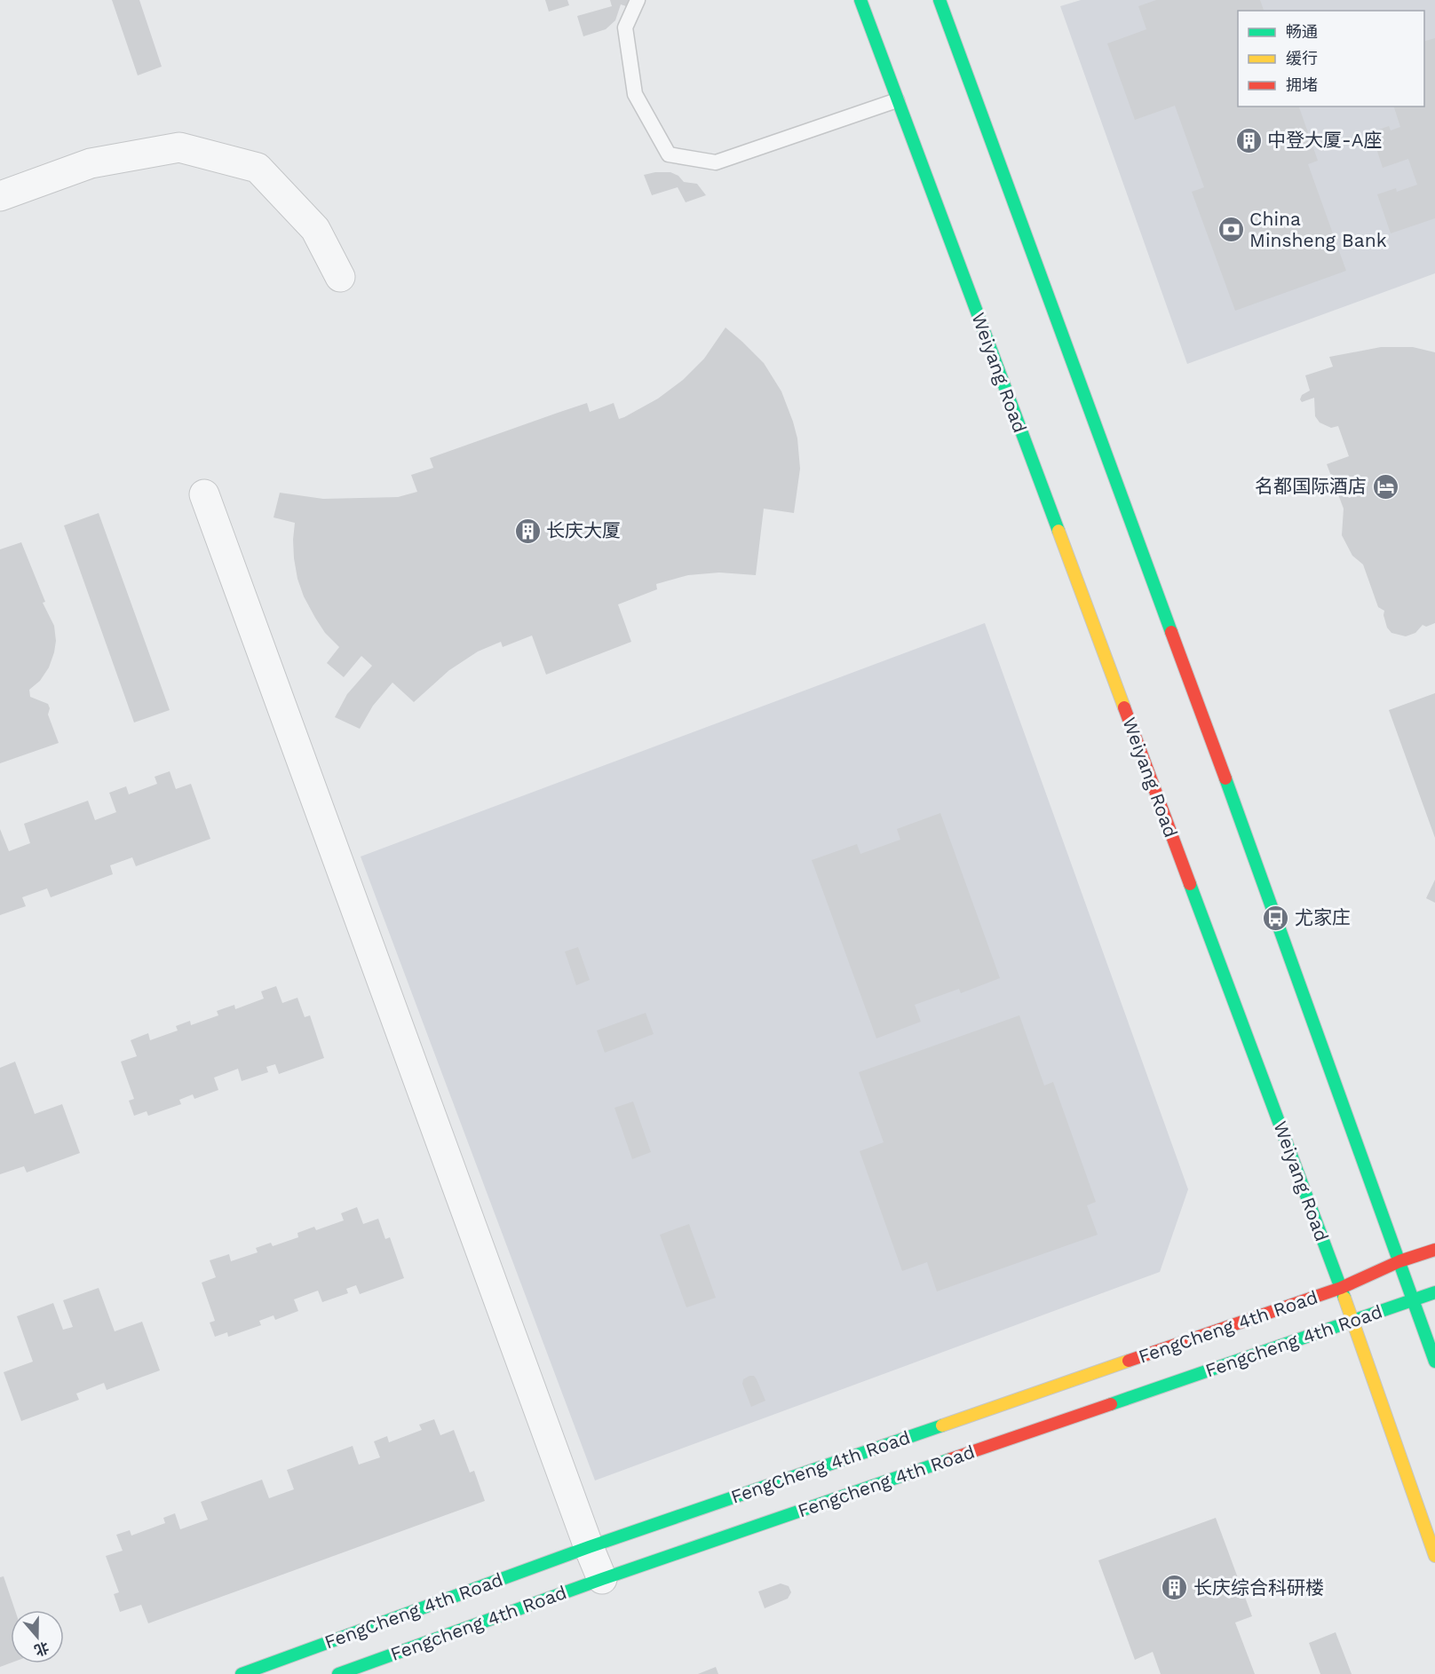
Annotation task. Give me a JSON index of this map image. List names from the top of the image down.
{
  "streets": {
    "main road": ["Weiyang Road", "FengCheng 4th Road", "Fengcheng 4th Road"]
  },
  "crossings": [
    ["Weiyang Road", "FengCheng 4th Road"],
    ["Weiyang Road", "Fengcheng 4th Road"]
  ],
  "places": {
    "building": ["中登大厦-A座", "长庆大厦", "长庆综合科研楼"],
    "bank": ["China Minsheng Bank"],
    "hotel": ["名都国际酒店"],
    "bus stop": ["尤家庄"]
  },
  "legend": ["畅通", "缓行", "拥堵"],
  "north": "bottom"
}
